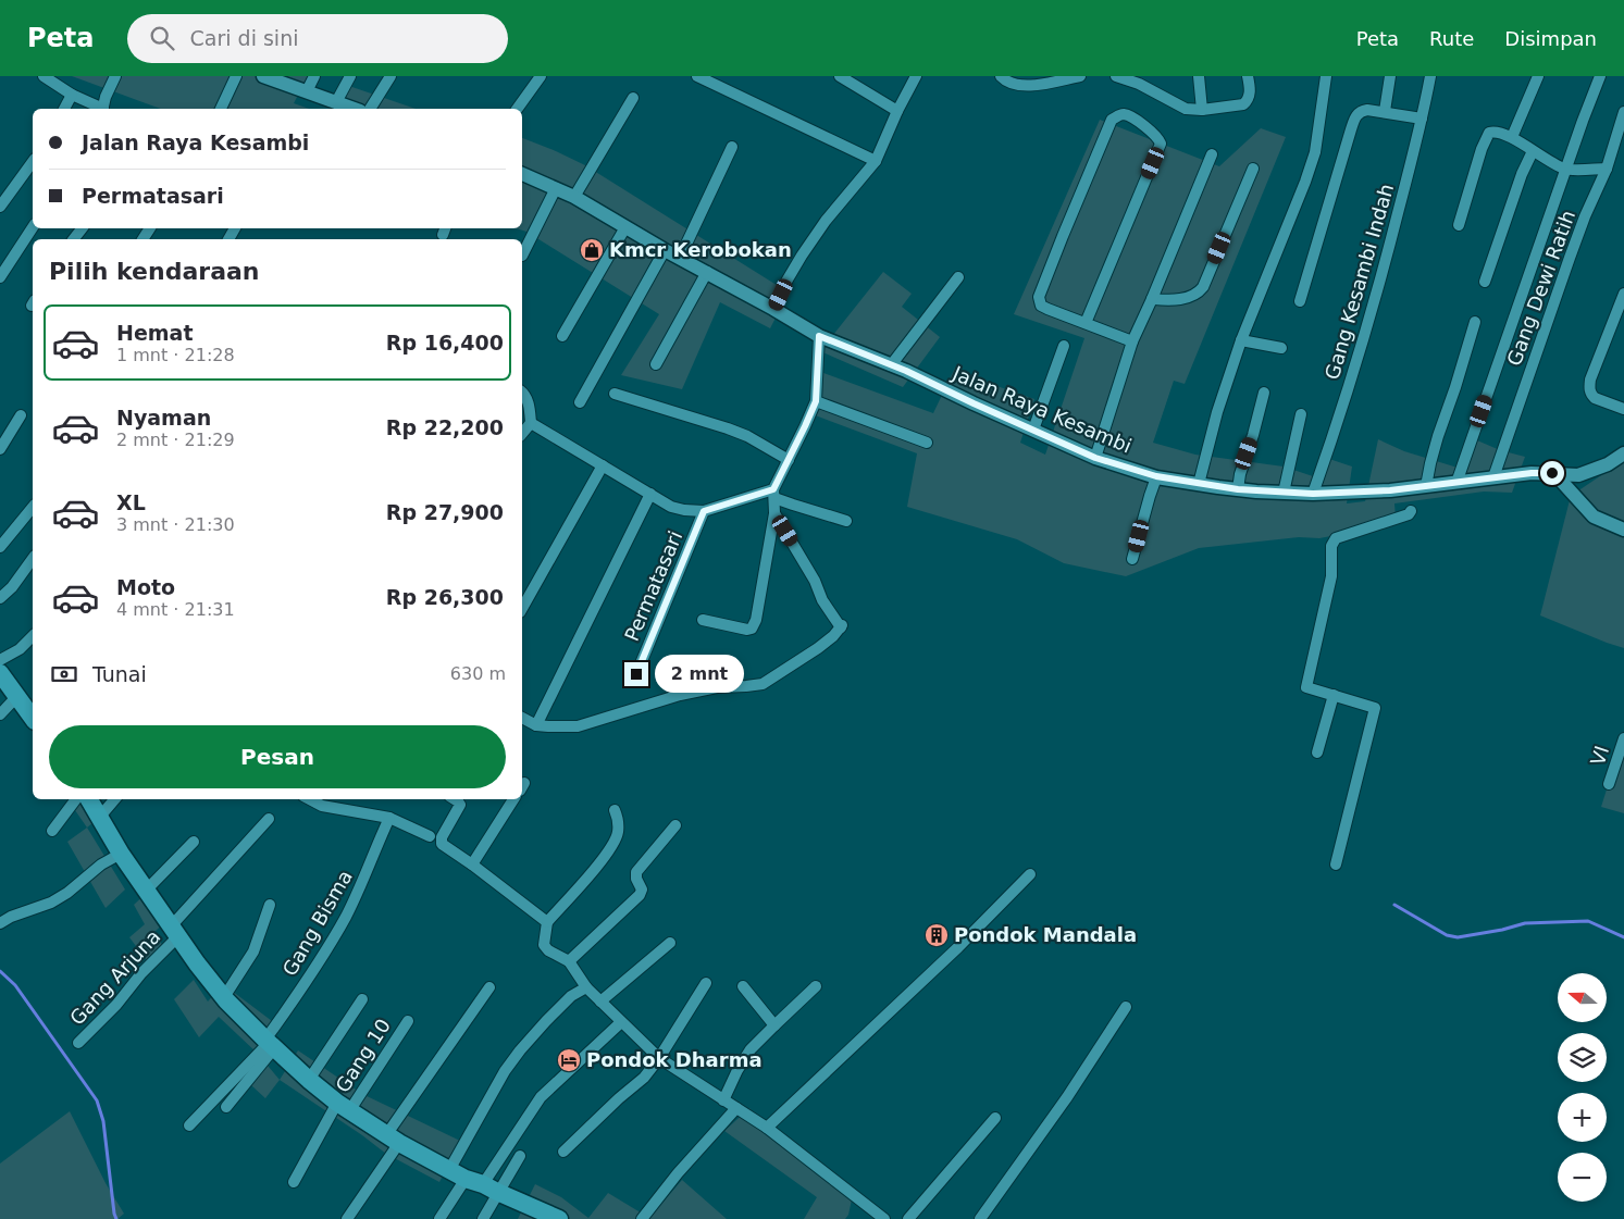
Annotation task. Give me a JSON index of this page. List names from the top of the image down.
{
  "streets": {
    "street": [
      "Gang Kesambi Indah",
      "Gang Dewi Ratih",
      "Jalan Raya Kesambi",
      "Permatasari",
      "VI",
      "Gang Bisma",
      "Gang Arjuna",
      "Gang 10"
    ]
  },
  "crossings": [
    ["Gang Kesambi Indah", "Jalan Raya Kesambi"],
    ["Gang Dewi Ratih", "Jalan Raya Kesambi"]
  ],
  "places": {
    "shop": ["Kmcr Kerobokan"],
    "building": ["Pondok Mandala"],
    "hotel": ["Pondok Dharma"]
  },
  "north": "left",
  "page": {
    "header": "Peta",
    "search": "Cari di sini",
    "nav": ["Peta", "Rute", "Disimpan"],
    "banner": ["Jalan Raya Kesambi", "Permatasari"],
    "heading": "Pilih kendaraan",
    "list": [
      {
        "name": "Hemat",
        "note": "1 mnt · 21:28",
        "value": "Rp 16,400"
      },
      {
        "name": "Nyaman",
        "note": "2 mnt · 21:29",
        "value": "Rp 22,200"
      },
      {
        "name": "XL",
        "note": "3 mnt · 21:30",
        "value": "Rp 27,900"
      },
      {
        "name": "Moto",
        "note": "4 mnt · 21:31",
        "value": "Rp 26,300"
      }
    ],
    "pay": ["Tunai", "630 m"],
    "bubble": "2 mnt",
    "buttons": "Pesan",
    "map_buttons": ["+", "−"]
  }
}
